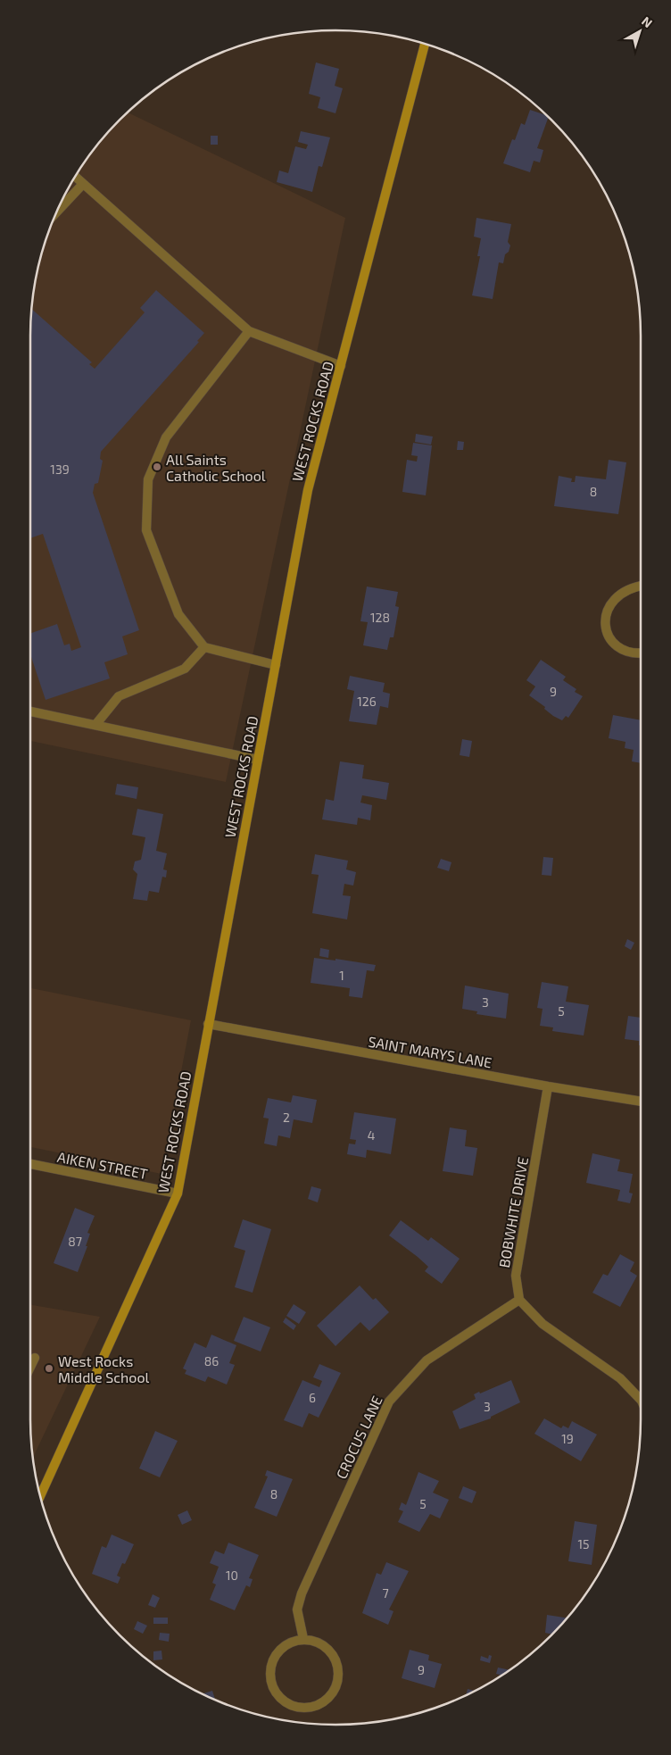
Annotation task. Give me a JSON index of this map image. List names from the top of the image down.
{
  "streets": {
    "main road": ["WEST ROCKS ROAD"],
    "street": [
      "SAINT MARYS LANE",
      "AIKEN STREET",
      "BOBWHITE DRIVE",
      "CROCUS LANE"
    ]
  },
  "crossings": [
    ["WEST ROCKS ROAD", "SAINT MARYS LANE"],
    ["WEST ROCKS ROAD", "AIKEN STREET"],
    ["SAINT MARYS LANE", "BOBWHITE DRIVE"],
    ["BOBWHITE DRIVE", "CROCUS LANE"]
  ],
  "places": ["All Saints Catholic School", "West Rocks Middle School"],
  "house_numbers": [
    "139",
    "8",
    "128",
    "9",
    "126",
    "1",
    "3",
    "5",
    "2",
    "4",
    "87",
    "86",
    "6",
    "3",
    "19",
    "8",
    "5",
    "15",
    "10",
    "7",
    "9"
  ],
  "north": "top right"
}
